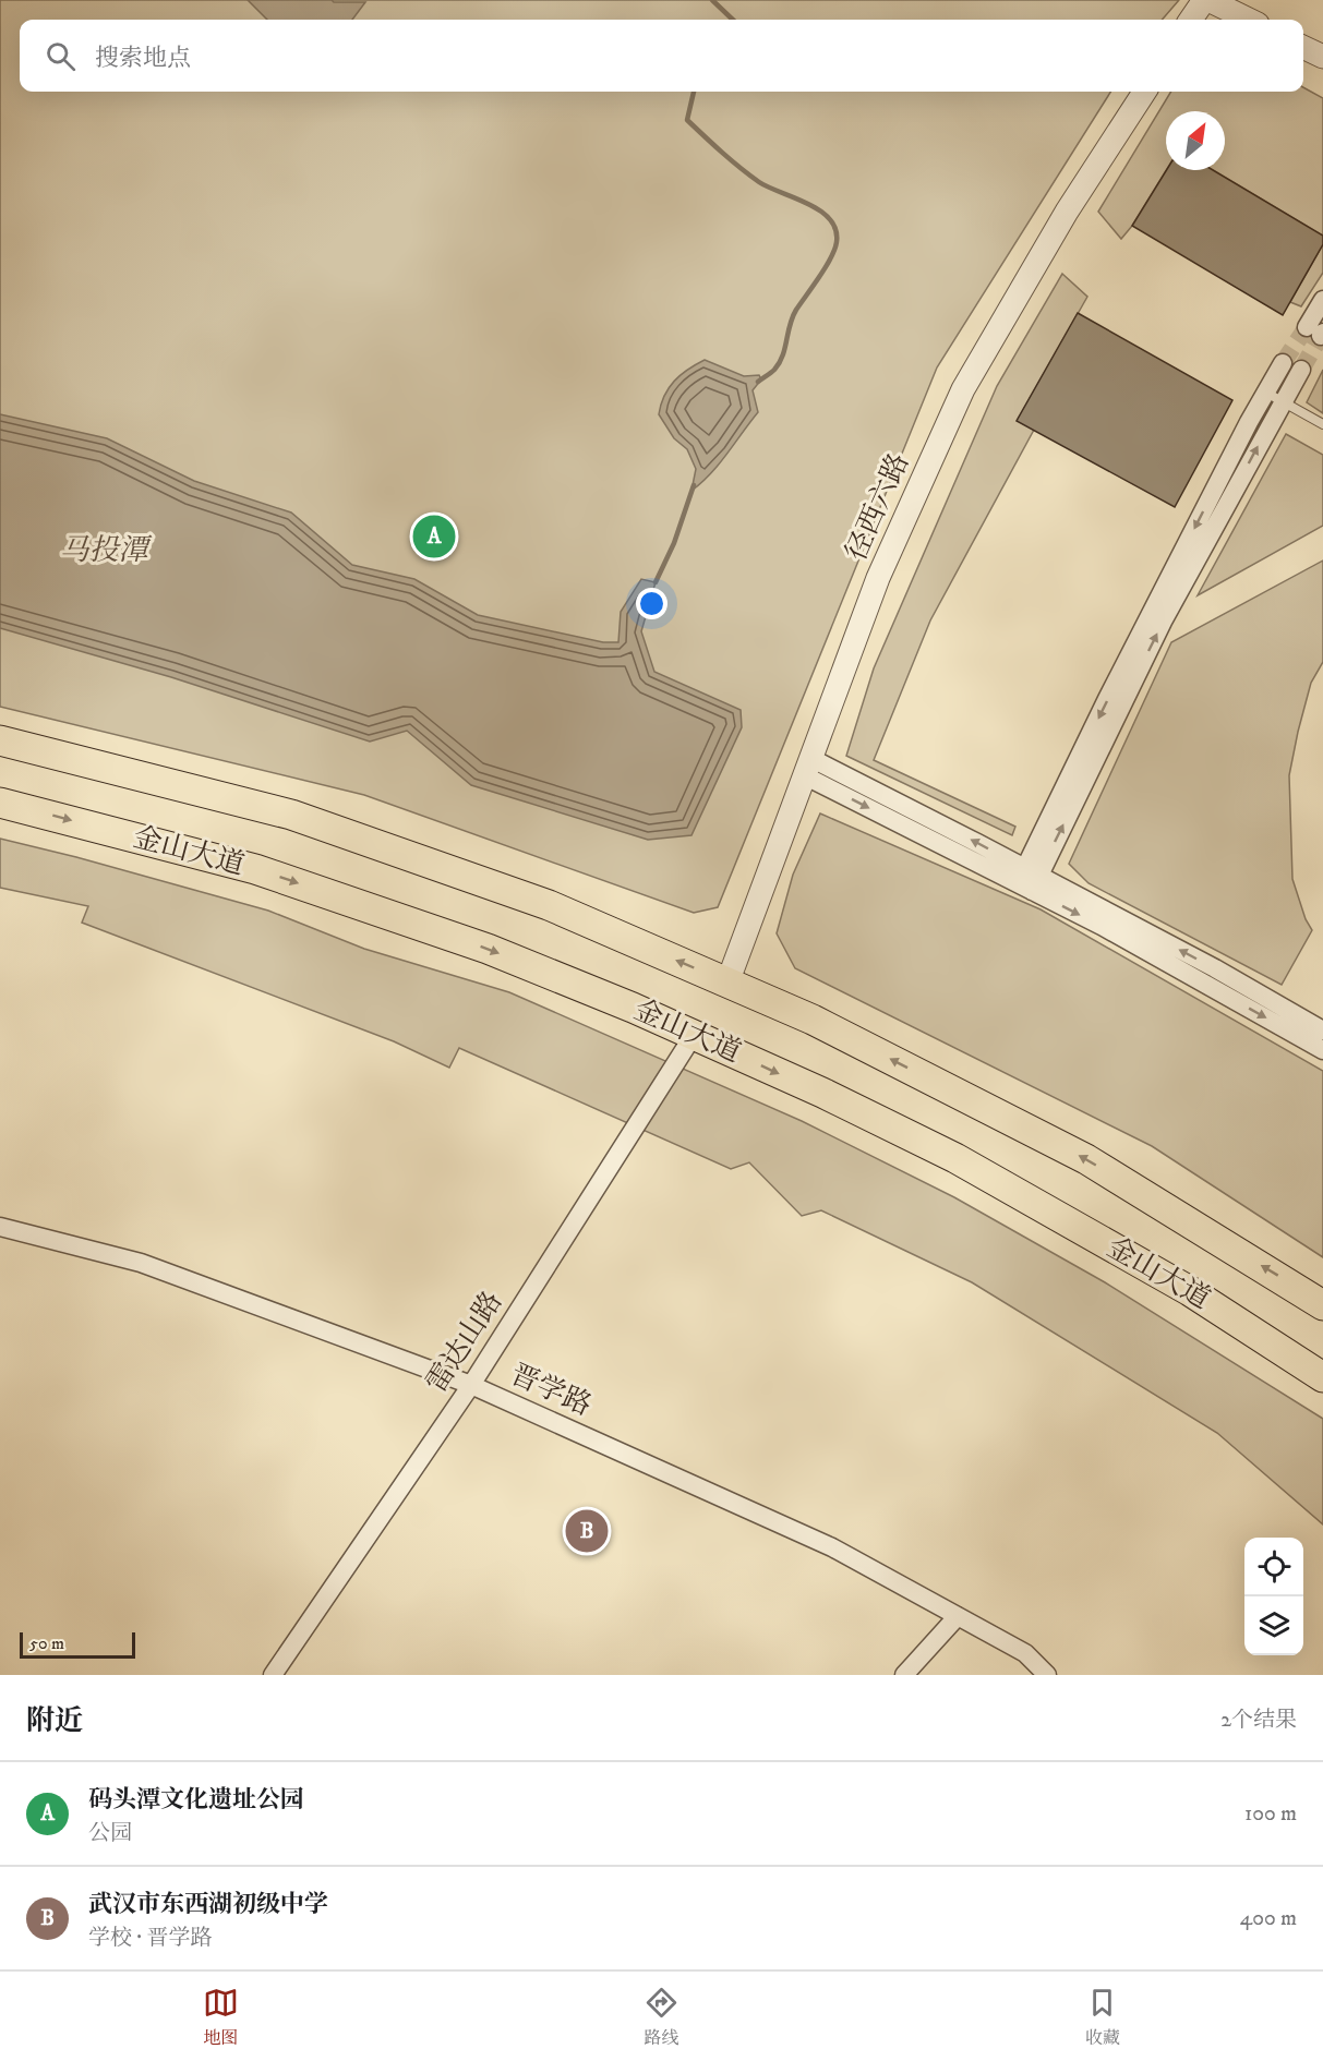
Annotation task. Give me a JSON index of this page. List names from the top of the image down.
{
  "streets": {
    "main road": ["金山大道"],
    "street": ["径西六路", "雷达山路", "晋学路"]
  },
  "crossings": [
    ["金山大道", "雷达山路"],
    ["雷达山路", "晋学路"]
  ],
  "water": ["马投潭"],
  "scale_bar": "50 m",
  "north": "top right",
  "page": {
    "search": "搜索地点",
    "pins": ["A", "B"],
    "scale": "50 m",
    "heading": ["附近", "2个结果"],
    "list": [
      {
        "mark": "A",
        "name": "码头潭文化遗址公园",
        "note": "公园",
        "value": "100 m"
      },
      {
        "mark": "B",
        "name": "武汉市东西湖初级中学",
        "note": "学校 · 晋学路",
        "value": "400 m"
      }
    ],
    "nav": ["地图", "路线", "收藏"]
  }
}
